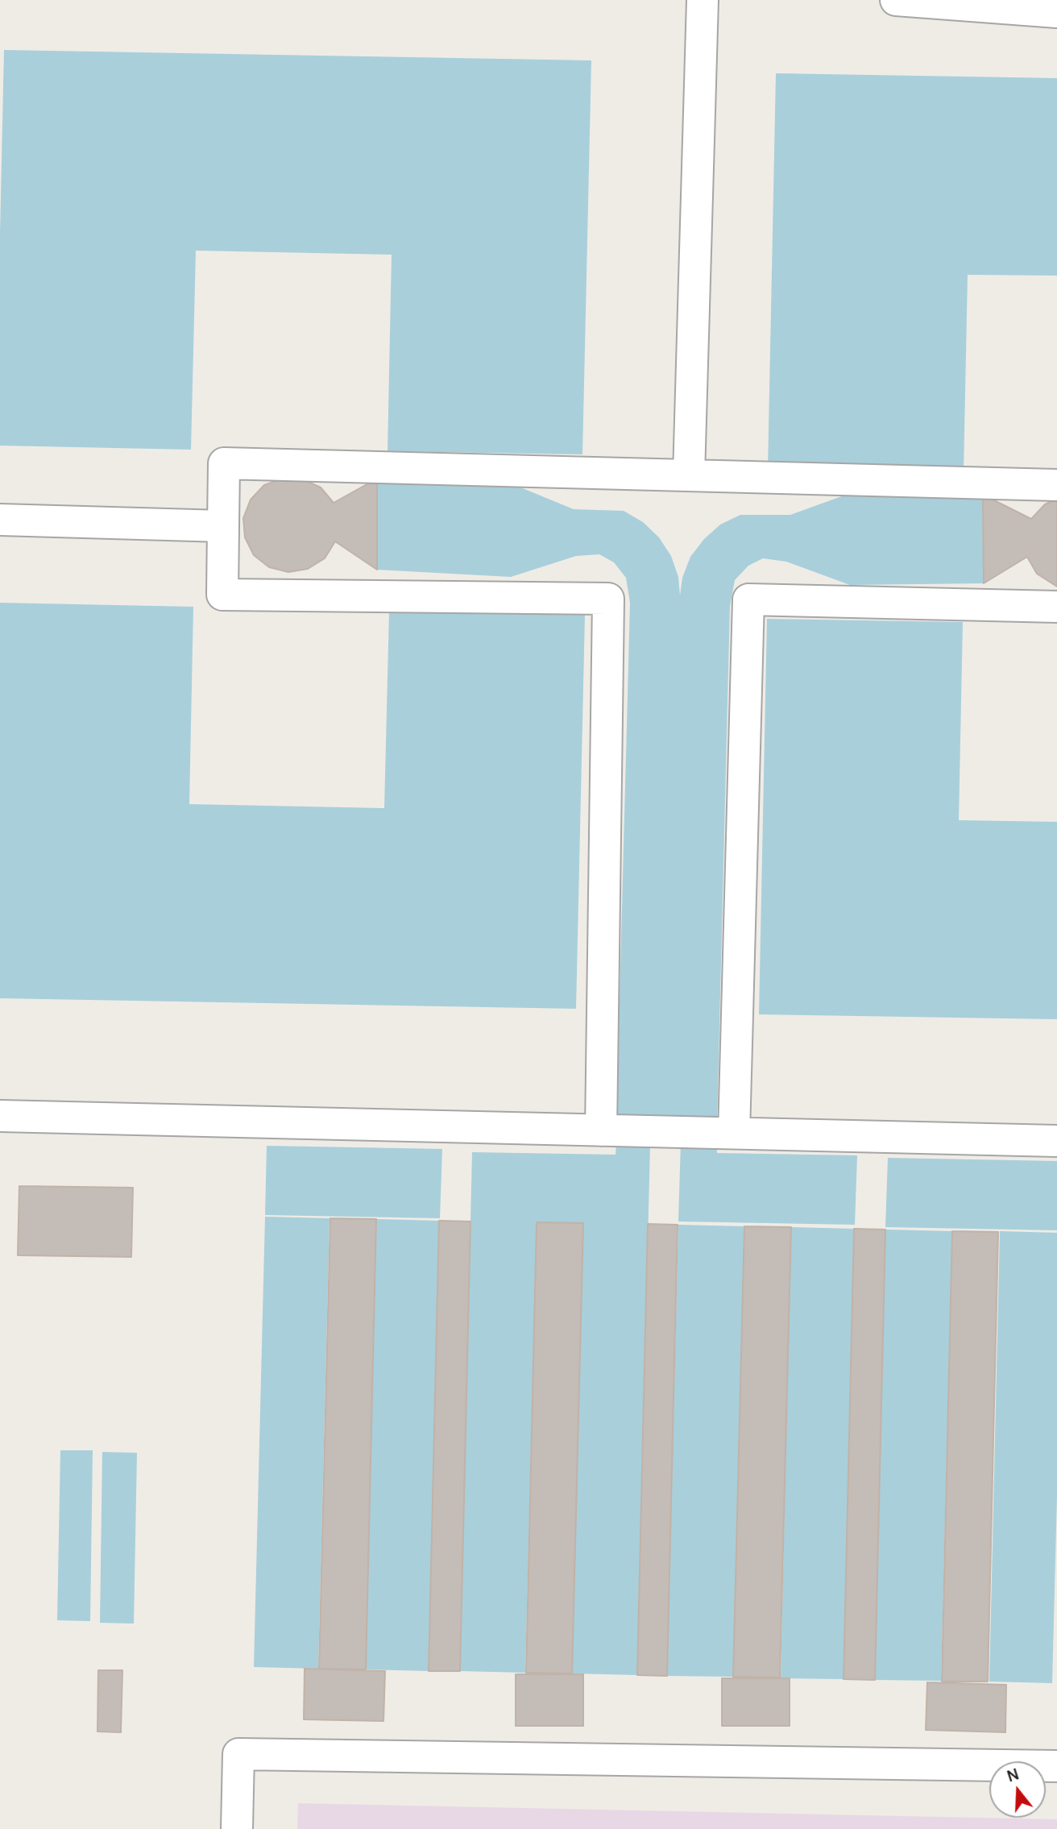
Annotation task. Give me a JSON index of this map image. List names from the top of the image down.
{
  "north": "top"
}
